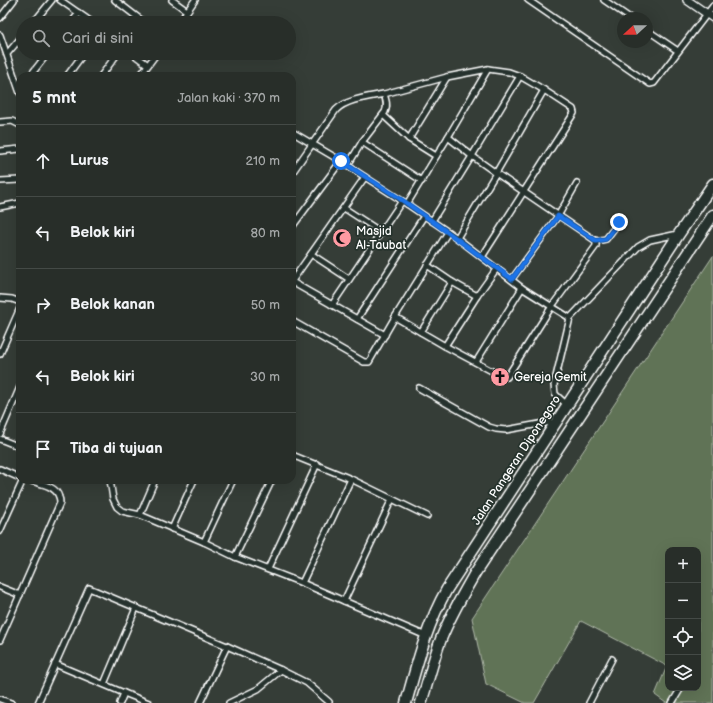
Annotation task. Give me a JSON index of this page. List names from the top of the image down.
{
  "streets": {
    "highway": ["Jalan Pangeran Diponegoro"]
  },
  "places": {
    "mosque": ["Masjid Al-Taubat"],
    "church": ["Gereja Gemit"]
  },
  "north": "left",
  "page": {
    "search": "Cari di sini",
    "heading": ["5 mnt", "Jalan kaki · 370 m"],
    "list": [
      ["Lurus", "210 m"],
      ["Belok kiri", "80 m"],
      ["Belok kanan", "50 m"],
      ["Belok kiri", "30 m"],
      "Tiba di tujuan"
    ],
    "map_buttons": ["+", "−"]
  }
}
